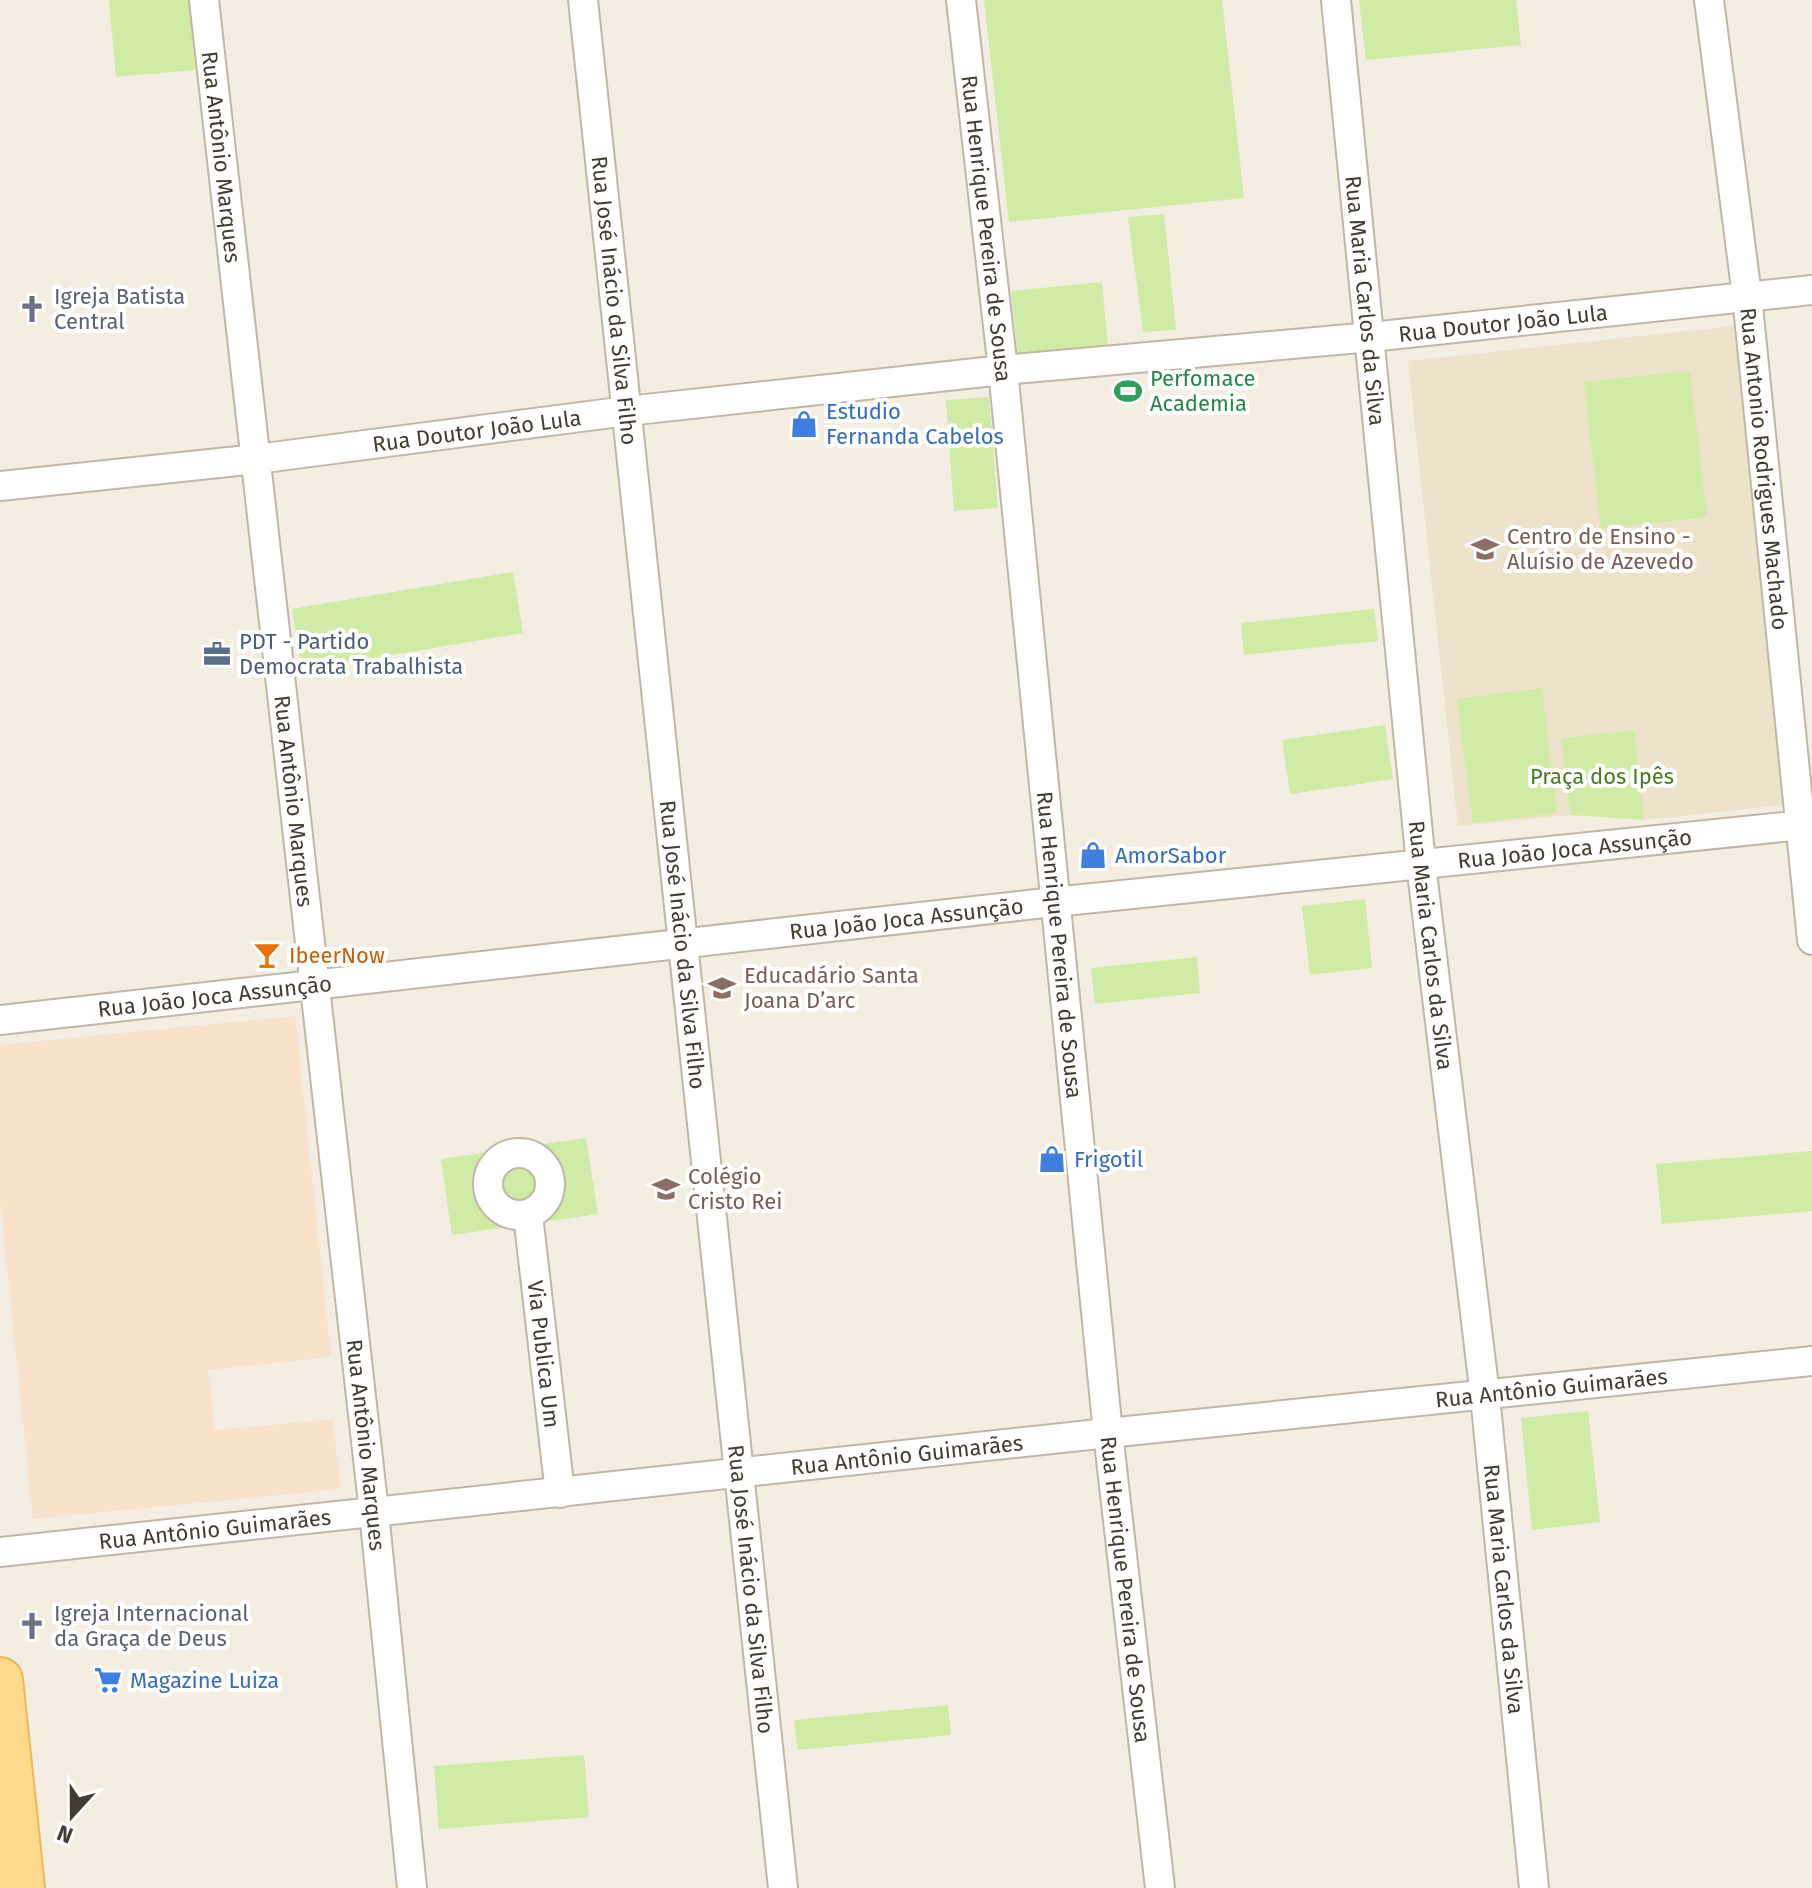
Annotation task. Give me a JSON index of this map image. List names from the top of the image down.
{
  "streets": {
    "street": [
      "Rua Antônio Marques",
      "Rua Henrique Pereira de Sousa",
      "Rua José Inácio da Silva Filho",
      "Rua Maria Carlos da Silva",
      "Rua Doutor João Lula",
      "Rua Antonio Rodrigues Machado",
      "Rua João Joca Assunção",
      "Via Publica Um",
      "Rua Antônio Guimarães"
    ]
  },
  "crossings": [
    ["Rua Antônio Marques", "Rua Doutor João Lula"],
    ["Rua Antônio Marques", "Rua João Joca Assunção"],
    ["Rua Antônio Marques", "Rua Antônio Guimarães"],
    ["Rua Henrique Pereira de Sousa", "Rua Doutor João Lula"],
    ["Rua Henrique Pereira de Sousa", "Rua João Joca Assunção"],
    ["Rua Henrique Pereira de Sousa", "Rua Antônio Guimarães"],
    ["Rua José Inácio da Silva Filho", "Rua Doutor João Lula"],
    ["Rua José Inácio da Silva Filho", "Rua João Joca Assunção"],
    ["Rua José Inácio da Silva Filho", "Rua Antônio Guimarães"],
    ["Rua Maria Carlos da Silva", "Rua Doutor João Lula"],
    ["Rua Maria Carlos da Silva", "Rua João Joca Assunção"],
    ["Rua Maria Carlos da Silva", "Rua Antônio Guimarães"],
    ["Rua Doutor João Lula", "Rua Antonio Rodrigues Machado"],
    ["Rua Antonio Rodrigues Machado", "Rua João Joca Assunção"],
    ["Via Publica Um", "Rua Antônio Guimarães"]
  ],
  "parks": ["Praça dos Ipês"],
  "places": {
    "church": ["Igreja Batista Central", "Igreja Internacional da Graça de Deus"],
    "sports": ["Perfomace Academia"],
    "shop": ["Estudio Fernanda Cabelos", "AmorSabor", "Frigotil"],
    "school or university": ["Centro de Ensino - Aluísio de Azevedo", "Educadário Santa Joana D’arc", "Colégio Cristo Rei"],
    "office": ["PDT - Partido Democrata Trabalhista"],
    "bar": ["IbeerNow"],
    "supermarket": ["Magazine Luiza"]
  },
  "north": "bottom"
}
